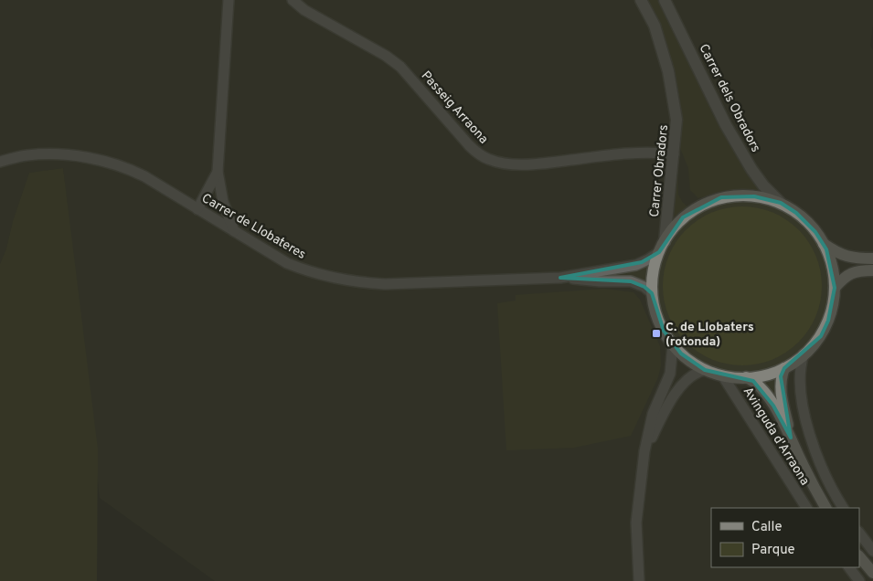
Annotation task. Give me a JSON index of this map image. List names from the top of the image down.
{
  "streets": {
    "main road": ["Avinguda d'Arraona"],
    "street": [
      "Carrer dels Obradors",
      "Passeig Arraona",
      "Carrer Obradors",
      "Carrer de Llobateres"
    ]
  },
  "crossings": [
    ["Passeig Arraona", "Carrer Obradors"]
  ],
  "places": {
    "transit": ["C. de Llobaters (rotonda)"]
  },
  "legend": ["Calle", "Parque"]
}
